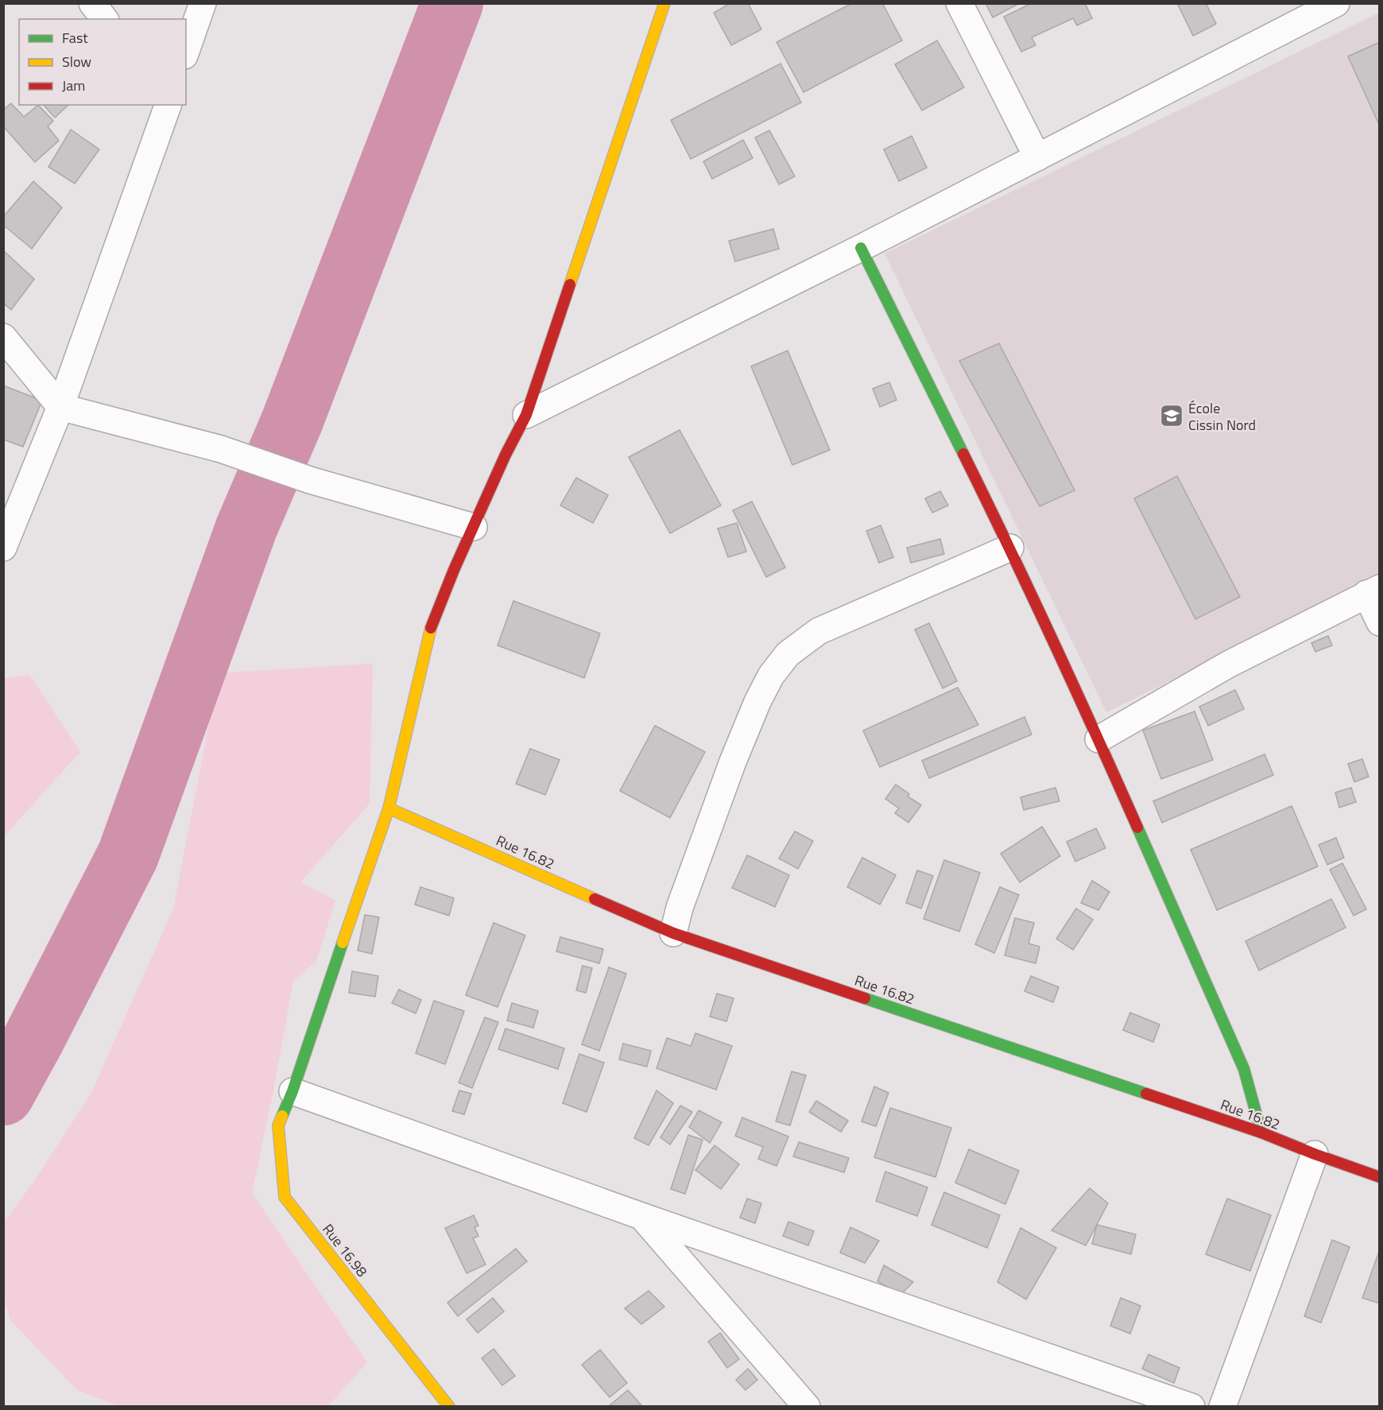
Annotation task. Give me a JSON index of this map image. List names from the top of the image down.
{
  "streets": {
    "street": ["Rue 16.82", "Rue 16.98"]
  },
  "crossings": [
    ["Rue 16.82", "Rue 16.98"]
  ],
  "places": {
    "school or university": ["École Cissin Nord"]
  },
  "legend": ["Fast", "Slow", "Jam"]
}
